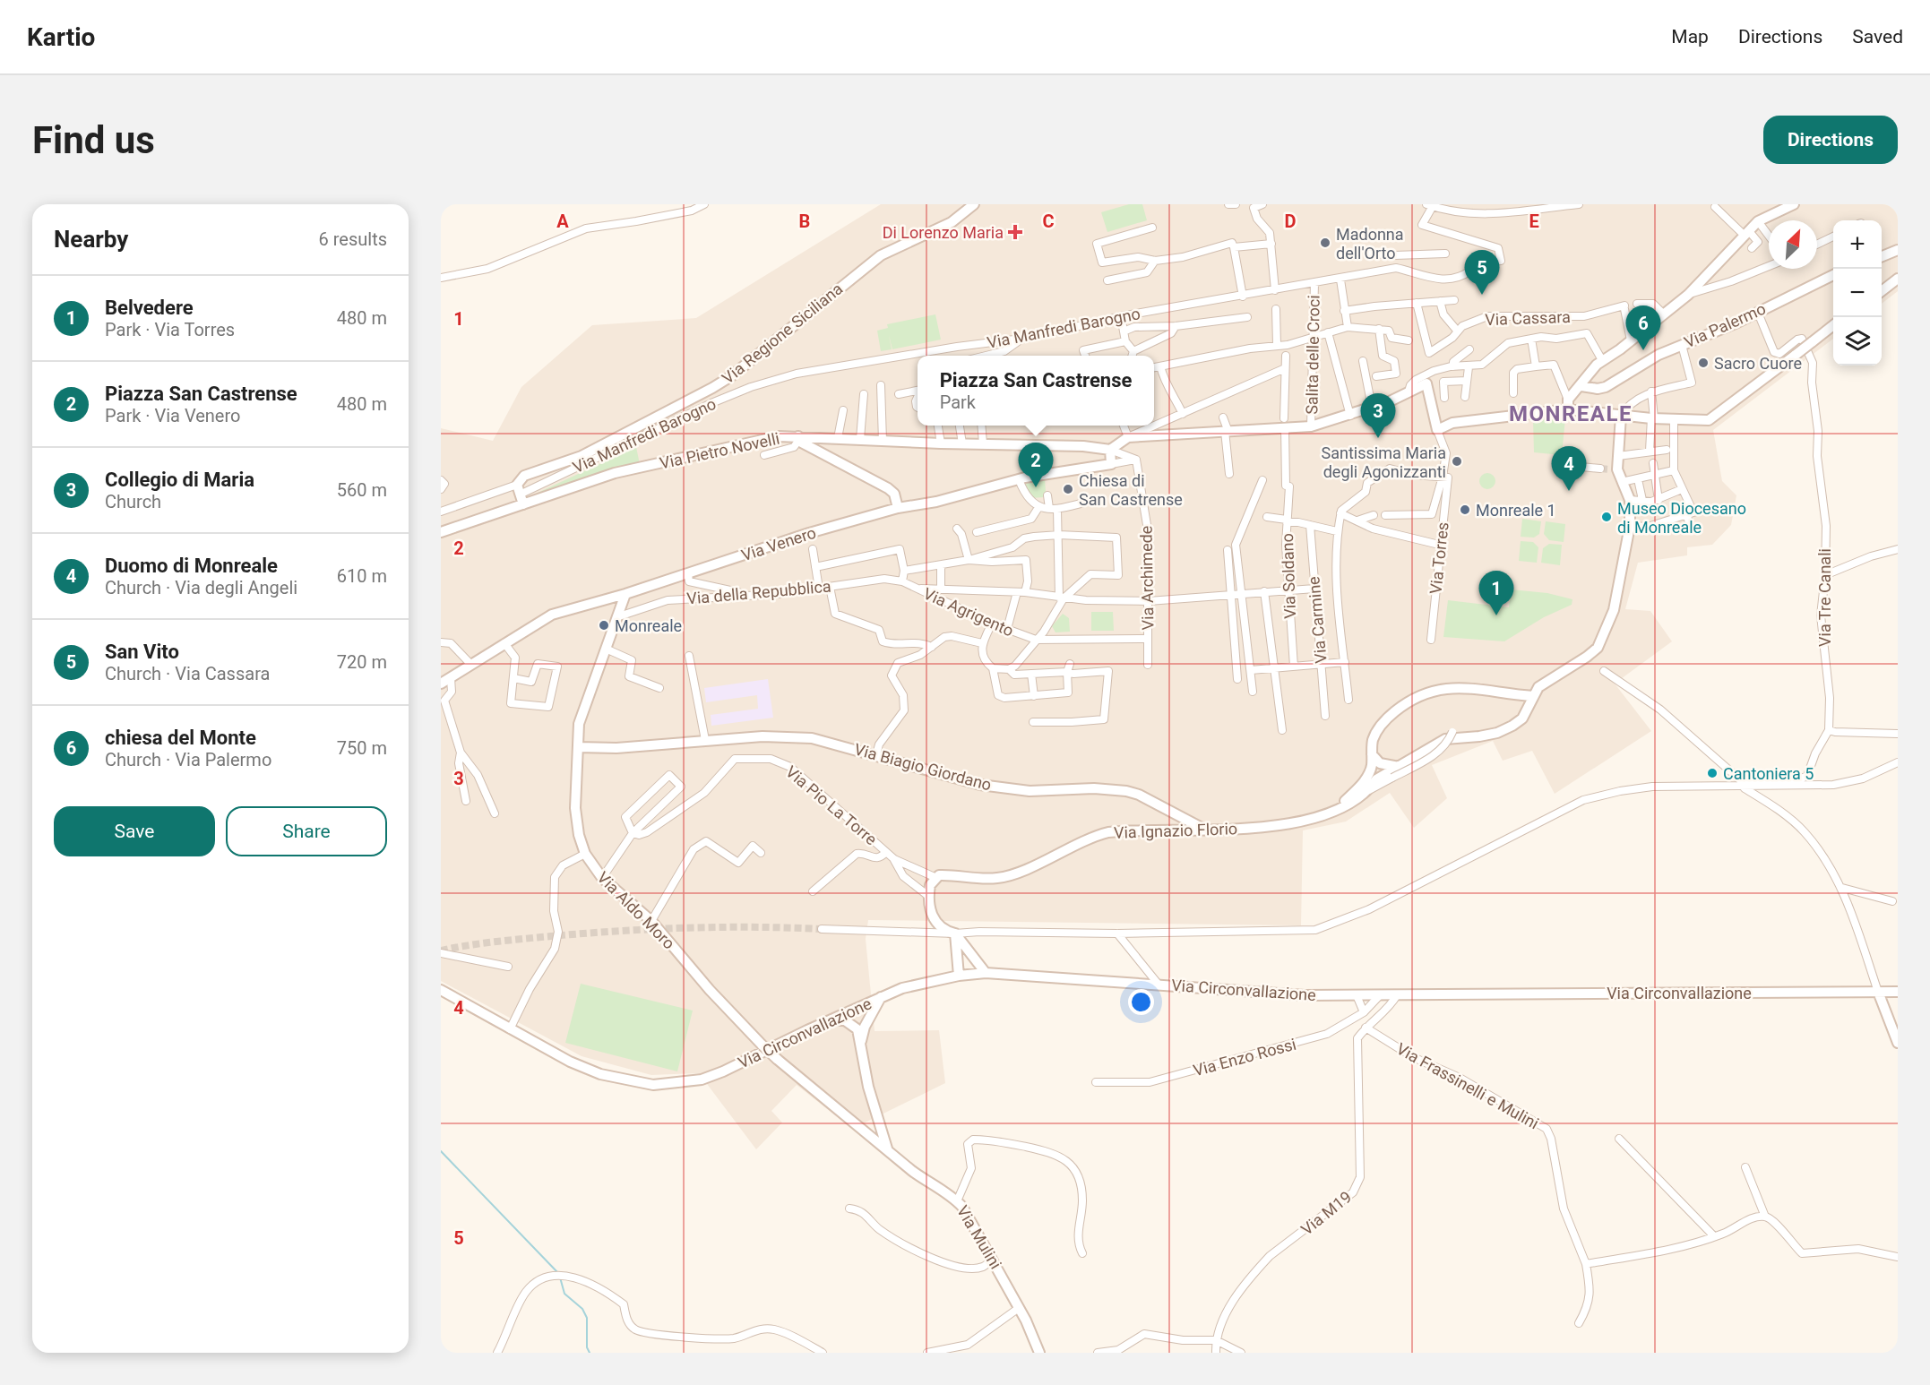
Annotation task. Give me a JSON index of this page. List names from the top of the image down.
{
  "streets": {
    "street": [
      "Via Cassara",
      "Via Palermo",
      "Via Manfredi Barogno",
      "Via Regione Siciliana",
      "Salita delle Croci",
      "Via Pietro Novelli",
      "Via Venero",
      "Via Torres",
      "Via Soldano",
      "Via Archimede",
      "Via della Repubblica",
      "Via Tre Canali",
      "Via Agrigento",
      "Via Carmine",
      "Via Biagio Giordano",
      "Via Pio La Torre",
      "Via Ignazio Florio",
      "Via Aldo Moro",
      "Via Circonvallazione",
      "Via Enzo Rossi",
      "Via Frassinelli e Mulini",
      "Via M19",
      "Via Mulini"
    ]
  },
  "crossings": [
    ["Via Cassara", "Salita delle Croci"],
    ["Via Manfredi Barogno", "Via Regione Siciliana"],
    ["Via Manfredi Barogno", "Salita delle Croci"],
    ["Via Manfredi Barogno", "Via Pietro Novelli"],
    ["Via Regione Siciliana", "Via Pietro Novelli"],
    ["Via Pietro Novelli", "Via Venero"],
    ["Via Pietro Novelli", "Via Archimede"],
    ["Via Venero", "Via Archimede"],
    ["Via Venero", "Via Aldo Moro"],
    ["Via della Repubblica", "Via Agrigento"],
    ["Via della Repubblica", "Via Aldo Moro"],
    ["Via Biagio Giordano", "Via Ignazio Florio"],
    ["Via Biagio Giordano", "Via Aldo Moro"],
    ["Via Aldo Moro", "Via Mulini"],
    ["Via Circonvallazione", "Via Enzo Rossi"],
    ["Via Frassinelli e Mulini", "Via M19"]
  ],
  "districts": ["MONREALE"],
  "places": {
    "health": ["Di Lorenzo Maria"],
    "other": [
      "Madonna dell'Orto",
      "Sacro Cuore",
      "Santissima Maria degli Agonizzanti",
      "Chiesa di San Castrense",
      "Monreale 1",
      "Museo Diocesano di Monreale",
      "Monreale",
      "Cantoniera 5"
    ]
  },
  "north": "top right",
  "page": {
    "header": "Kartio",
    "nav": ["Map", "Directions", "Saved"],
    "buttons": [
      "Directions",
      ["Save", "Share"]
    ],
    "title": "Find us",
    "heading": ["Nearby", "6 results"],
    "map_buttons": ["+", "−"],
    "pins": [
      "5",
      "6",
      "3",
      "2",
      "4",
      "1"
    ],
    "list": [
      {
        "mark": "1",
        "name": "Belvedere",
        "note": "Park · Via Torres",
        "value": "480 m"
      },
      {
        "mark": "2",
        "name": "Piazza San Castrense",
        "note": "Park · Via Venero",
        "value": "480 m"
      },
      {
        "mark": "3",
        "name": "Collegio di Maria",
        "note": "Church",
        "value": "560 m"
      },
      {
        "mark": "4",
        "name": "Duomo di Monreale",
        "note": "Church · Via degli Angeli",
        "value": "610 m"
      },
      {
        "mark": "5",
        "name": "San Vito",
        "note": "Church · Via Cassara",
        "value": "720 m"
      },
      {
        "mark": "6",
        "name": "chiesa del Monte",
        "note": "Church · Via Palermo",
        "value": "750 m"
      }
    ],
    "popup": ["Piazza San Castrense", "Park"]
  },
  "grid": {
    "columns": [
      "A",
      "B",
      "C",
      "D",
      "E"
    ],
    "rows": [
      "1",
      "2",
      "3",
      "4",
      "5"
    ]
  }
}
